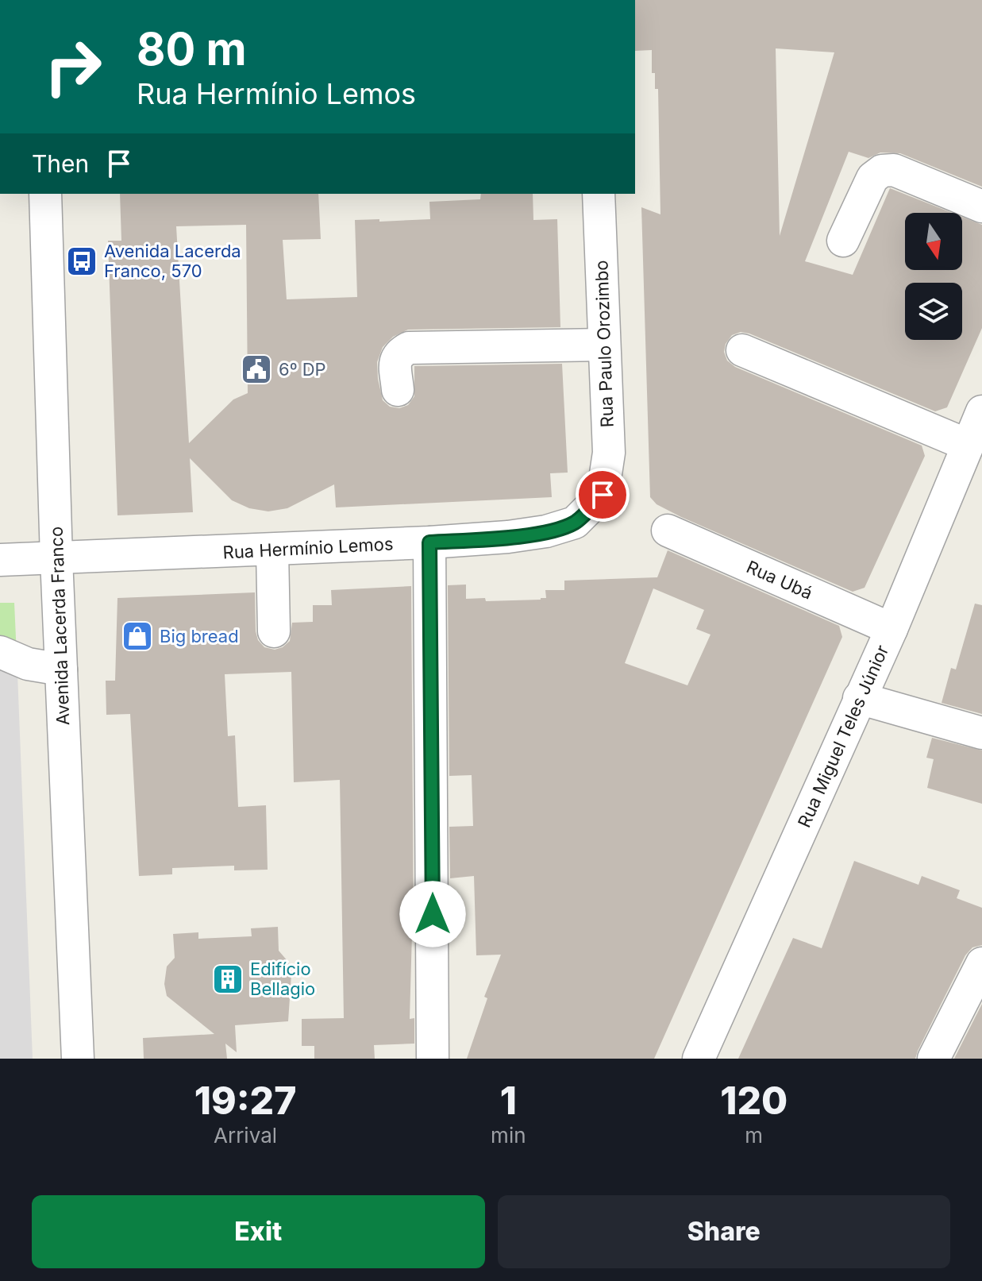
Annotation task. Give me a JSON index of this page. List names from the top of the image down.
{
  "streets": {
    "street": [
      "Rua Paulo Orozimbo",
      "Rua Hermínio Lemos",
      "Rua Ubá",
      "Avenida Lacerda Franco",
      "Rua Miguel Teles Júnior"
    ]
  },
  "crossings": [
    ["Rua Paulo Orozimbo", "Rua Hermínio Lemos"],
    ["Rua Hermínio Lemos", "Avenida Lacerda Franco"],
    ["Rua Ubá", "Rua Miguel Teles Júnior"]
  ],
  "places": {
    "bus stop": ["Avenida Lacerda Franco, 570"],
    "public building": ["6º DP"],
    "shop": ["Big bread"],
    "building": ["Edifício Bellagio"]
  },
  "north": "bottom",
  "page": {
    "turn": ["80 m", "Rua Hermínio Lemos"],
    "then": "Then",
    "eta": [
      "19:27",
      "Arrival",
      "1",
      "min",
      "120",
      "m"
    ],
    "buttons": ["Exit", "Share"]
  }
}
